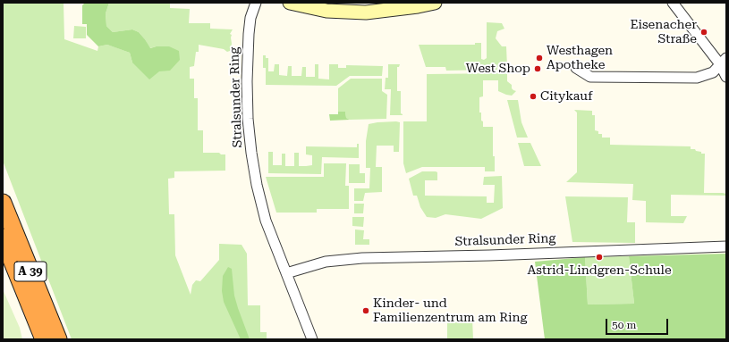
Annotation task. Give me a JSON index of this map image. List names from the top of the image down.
{
  "streets": {
    "highway": ["A 39"],
    "street": ["Stralsunder Ring"]
  },
  "places": [
    "Eisenacher Straße",
    "Westhagen Apotheke",
    "West Shop",
    "Citykauf",
    "Astrid-Lindgren-Schule",
    "Kinder- und Familienzentrum am Ring"
  ],
  "scale_bar": "50 m"
}
